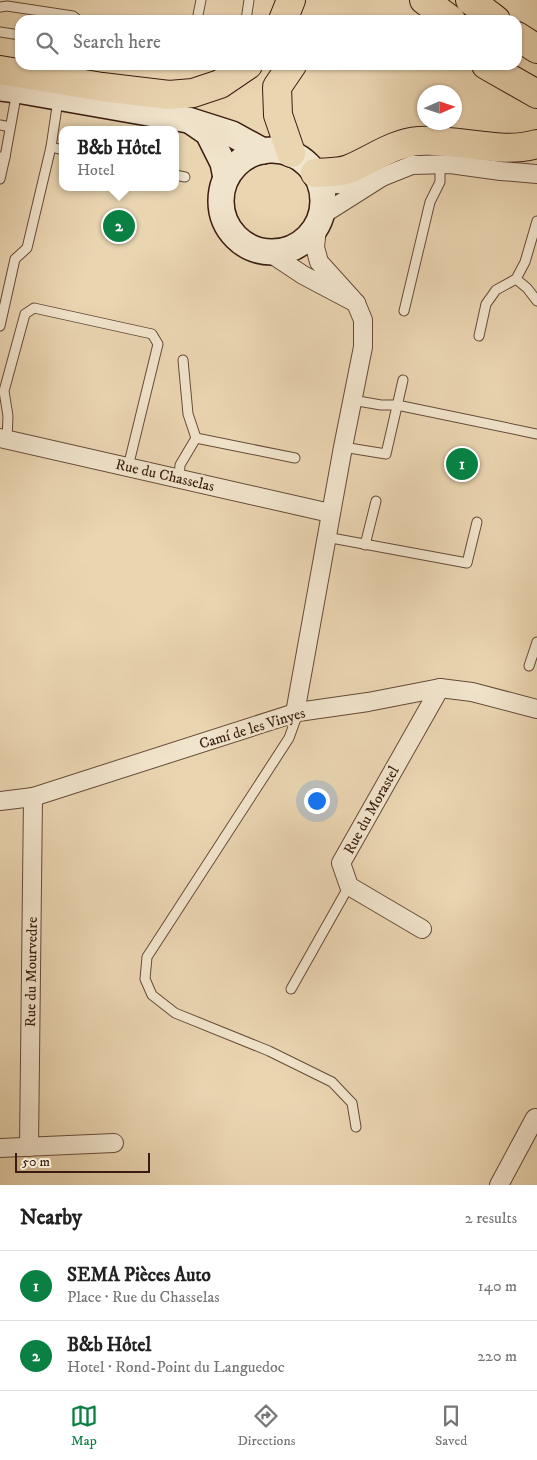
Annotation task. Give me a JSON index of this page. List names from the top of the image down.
{
  "streets": {
    "street": [
      "Rue du Chasselas",
      "Camí de les Vinyes",
      "Rue du Morastel",
      "Rue du Mourvedre"
    ]
  },
  "crossings": [
    ["Camí de les Vinyes", "Rue du Morastel"],
    ["Camí de les Vinyes", "Rue du Mourvedre"]
  ],
  "scale_bar": "50 m",
  "north": "right",
  "page": {
    "search": "Search here",
    "popup": ["B&b Hôtel", "Hotel"],
    "pins": ["2", "1"],
    "scale": "50 m",
    "heading": ["Nearby", "2 results"],
    "list": [
      {
        "mark": "1",
        "name": "SEMA Pièces Auto",
        "note": "Place · Rue du Chasselas",
        "value": "140 m"
      },
      {
        "mark": "2",
        "name": "B&b Hôtel",
        "note": "Hotel · Rond-Point du Languedoc",
        "value": "220 m"
      }
    ],
    "nav": ["Map", "Directions", "Saved"]
  }
}
